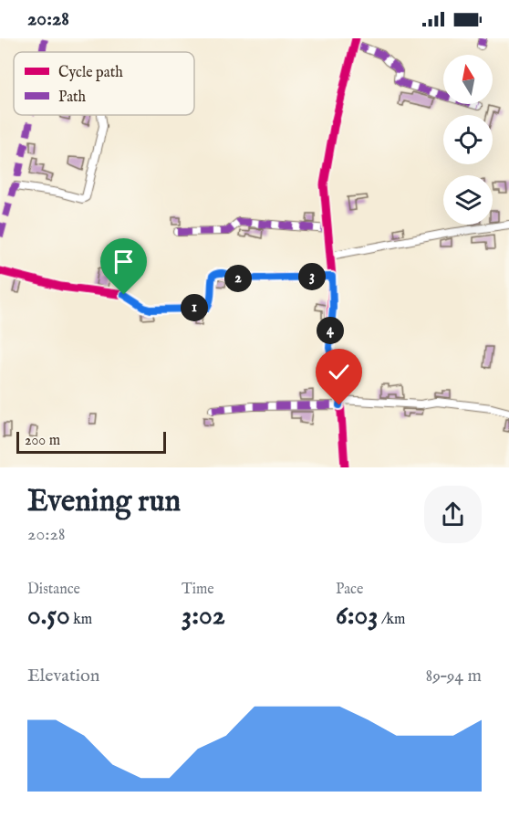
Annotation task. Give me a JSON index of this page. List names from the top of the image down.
{
  "legend": ["Cycle path", "Path"],
  "scale_bar": "200 m",
  "north": "top",
  "page": {
    "status": "20:28",
    "pins": [
      "3",
      "2",
      "1",
      "4"
    ],
    "scale": "200 m",
    "heading": ["Evening run", "20:28"],
    "stats": [
      ["Distance", "0.50 km"],
      ["Time", "3:02"],
      ["Pace", "6:03 /km"]
    ],
    "chart": ["Elevation", "89–94 m"]
  }
}
